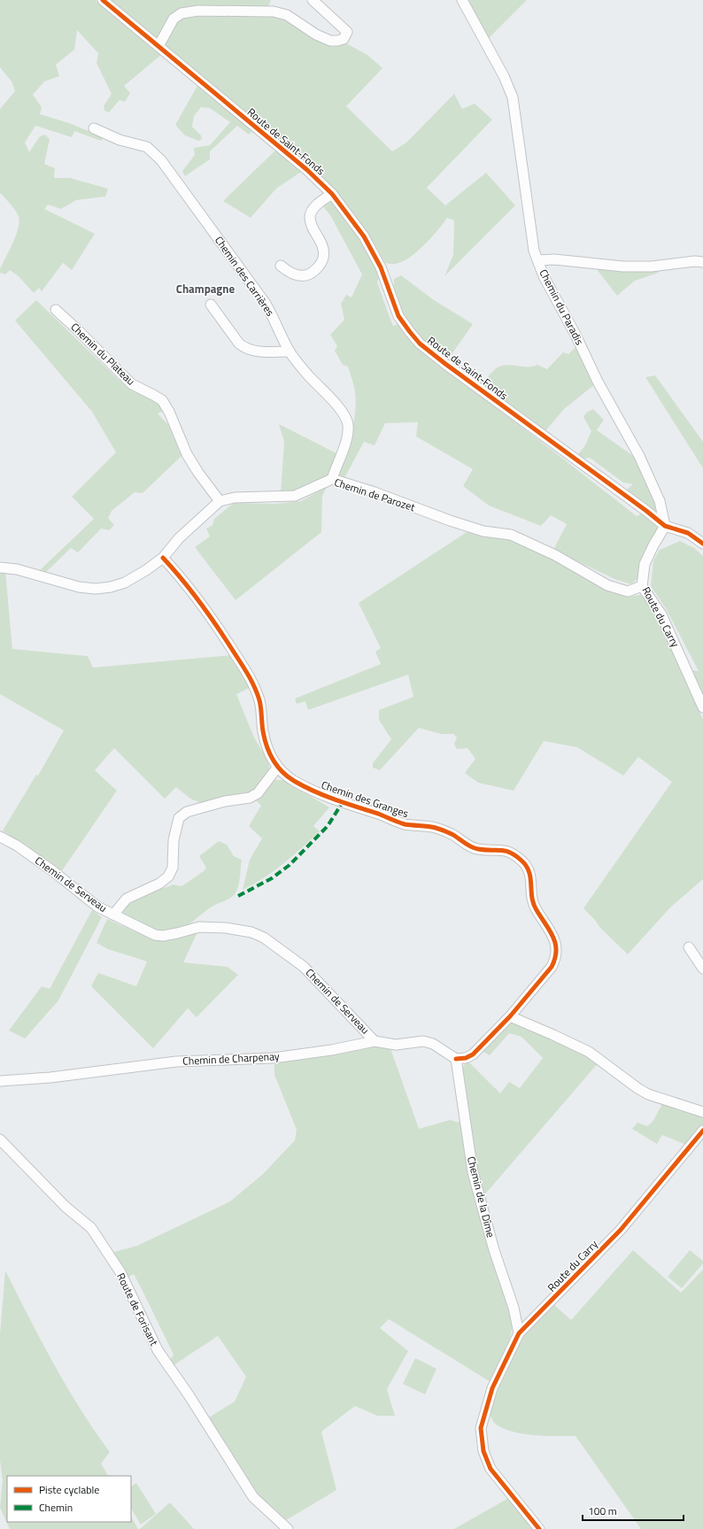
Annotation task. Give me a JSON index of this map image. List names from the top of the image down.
{
  "streets": {
    "street": [
      "Route de Saint-Fonds",
      "Chemin des Carrières",
      "Chemin du Paradis",
      "Chemin du Plateau",
      "Chemin de Parozet",
      "Route du Carry",
      "Chemin des Granges",
      "Chemin de Serveau",
      "Chemin de Charpenay",
      "Chemin de la Dîme",
      "Route de Forisant"
    ]
  },
  "crossings": [
    ["Route de Saint-Fonds", "Chemin du Paradis"],
    ["Route de Saint-Fonds", "Route du Carry"],
    ["Chemin des Carrières", "Chemin de Parozet"],
    ["Chemin du Paradis", "Route du Carry"],
    ["Chemin du Plateau", "Chemin de Parozet"],
    ["Chemin de Parozet", "Route du Carry"],
    ["Route du Carry", "Chemin de la Dîme"],
    ["Chemin des Granges", "Chemin de Charpenay"],
    ["Chemin des Granges", "Chemin de la Dîme"],
    ["Chemin de Serveau", "Chemin de Charpenay"],
    ["Chemin de Charpenay", "Chemin de la Dîme"]
  ],
  "districts": ["Champagne"],
  "legend": ["Piste cyclable", "Chemin"],
  "scale_bar": "100 m"
}
